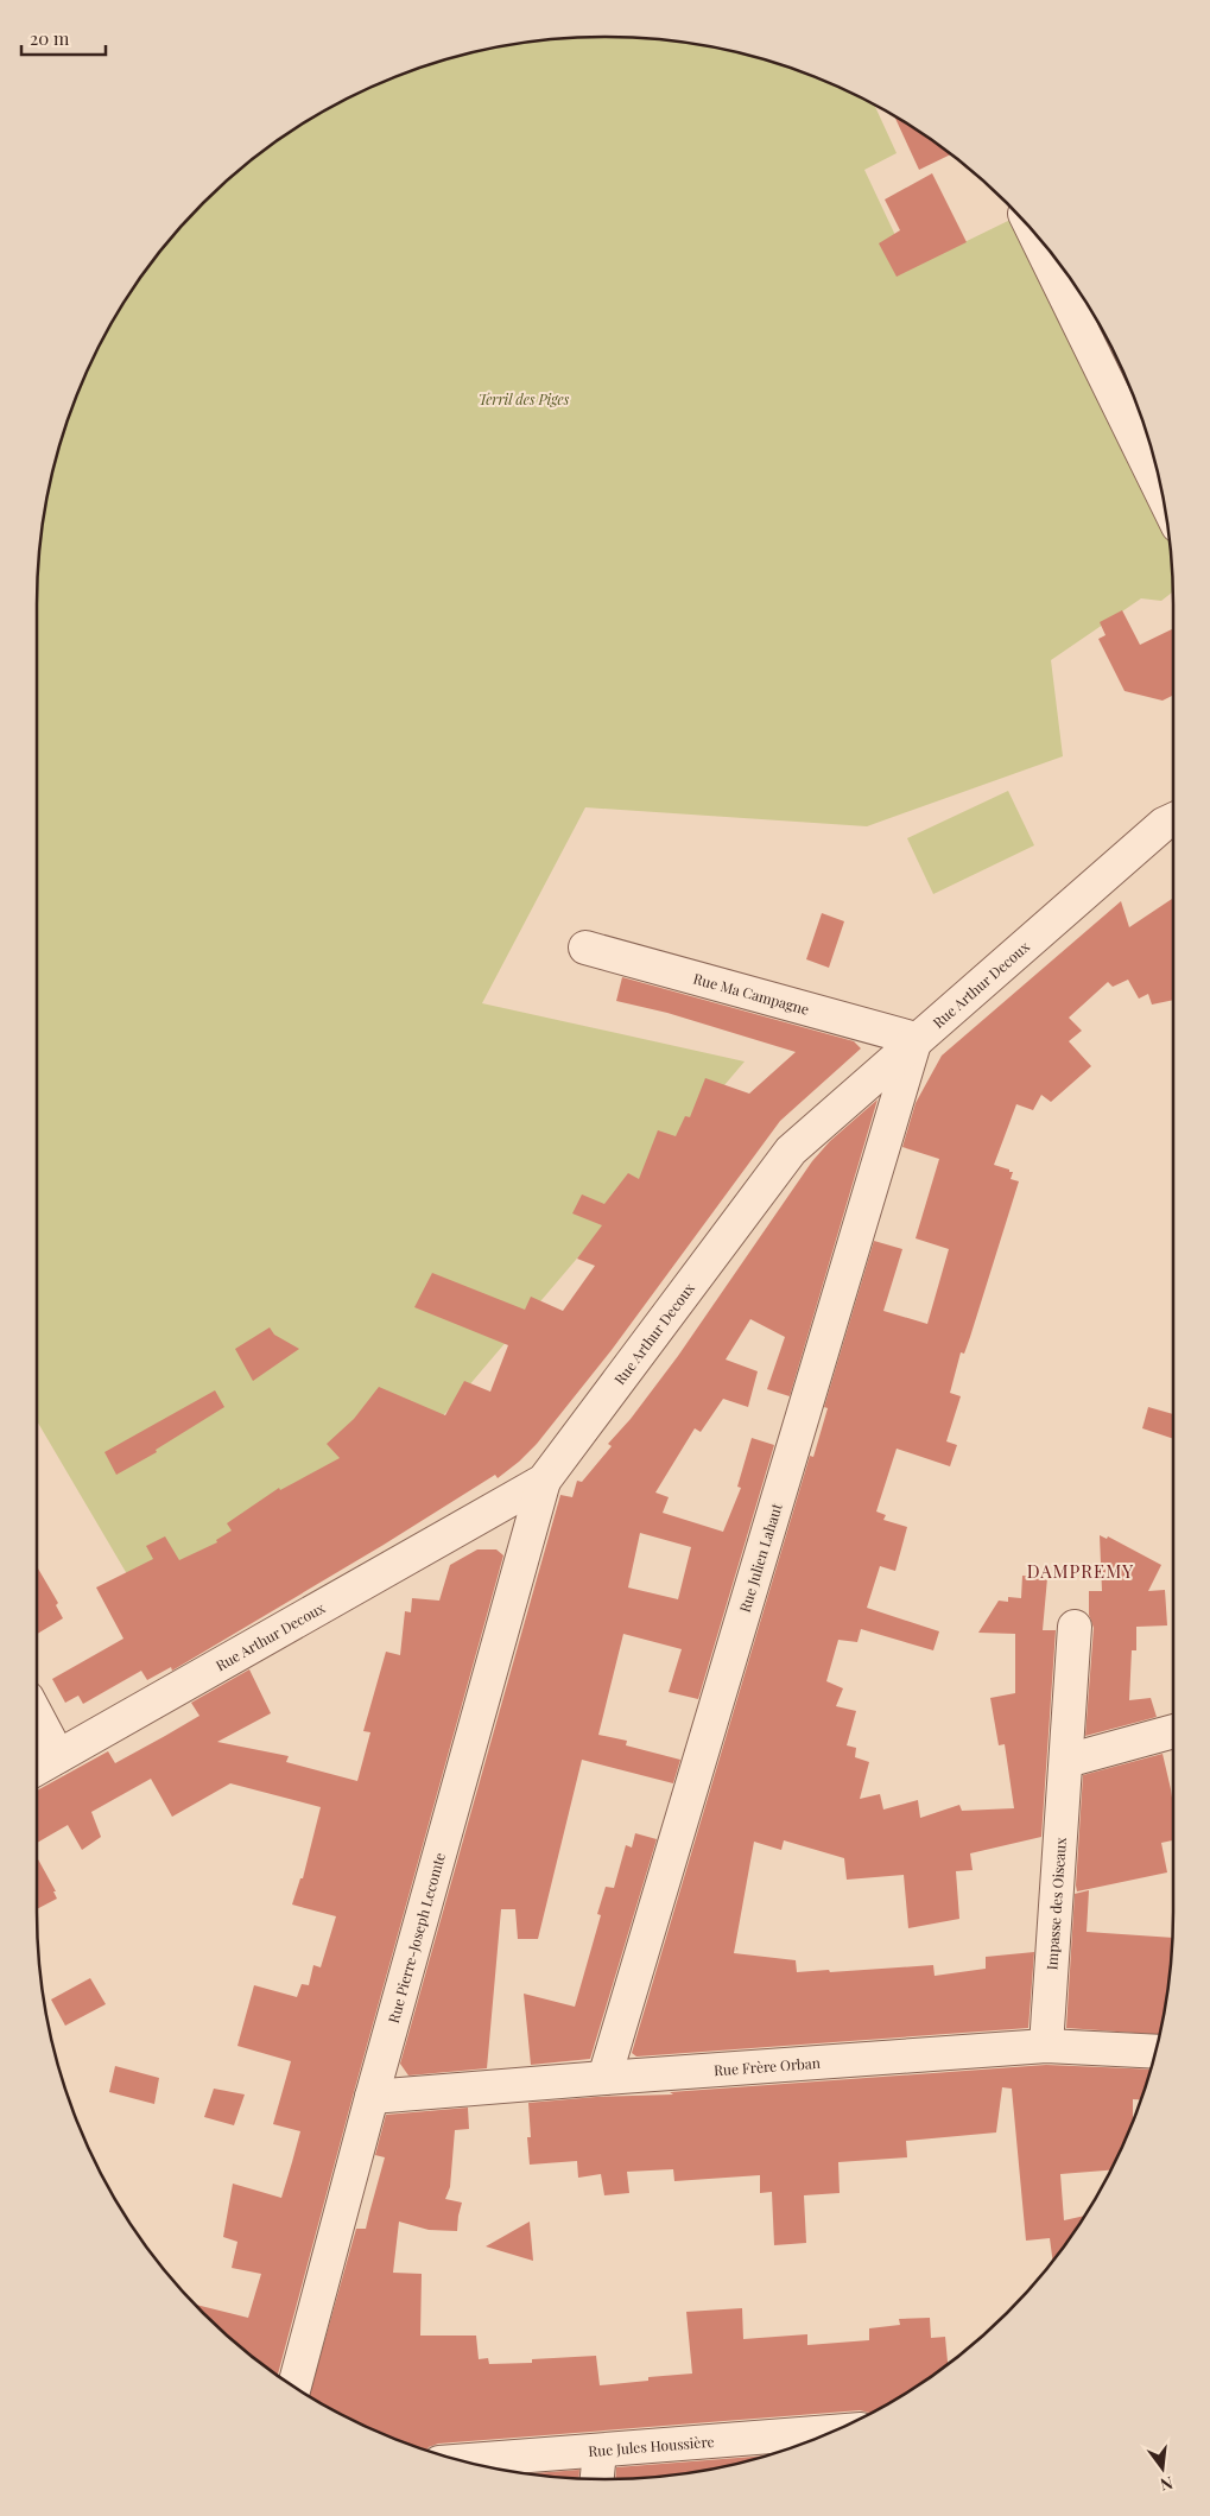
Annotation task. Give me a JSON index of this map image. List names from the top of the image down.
{
  "streets": {
    "street": [
      "Rue Arthur Decoux",
      "Rue Ma Campagne",
      "Rue Julien Lahaut",
      "Impasse des Oiseaux",
      "Rue Pierre-Joseph Lecomte",
      "Rue Frère Orban",
      "Rue Jules Houssière"
    ]
  },
  "crossings": [
    ["Rue Arthur Decoux", "Rue Ma Campagne"],
    ["Rue Arthur Decoux", "Rue Julien Lahaut"],
    ["Rue Arthur Decoux", "Rue Pierre-Joseph Lecomte"],
    ["Rue Ma Campagne", "Rue Julien Lahaut"],
    ["Rue Julien Lahaut", "Rue Frère Orban"],
    ["Impasse des Oiseaux", "Rue Frère Orban"],
    ["Rue Pierre-Joseph Lecomte", "Rue Frère Orban"]
  ],
  "districts": ["DAMPREMY"],
  "parks": ["Terril des Piges"],
  "scale_bar": "20 m",
  "north": "bottom"
}
